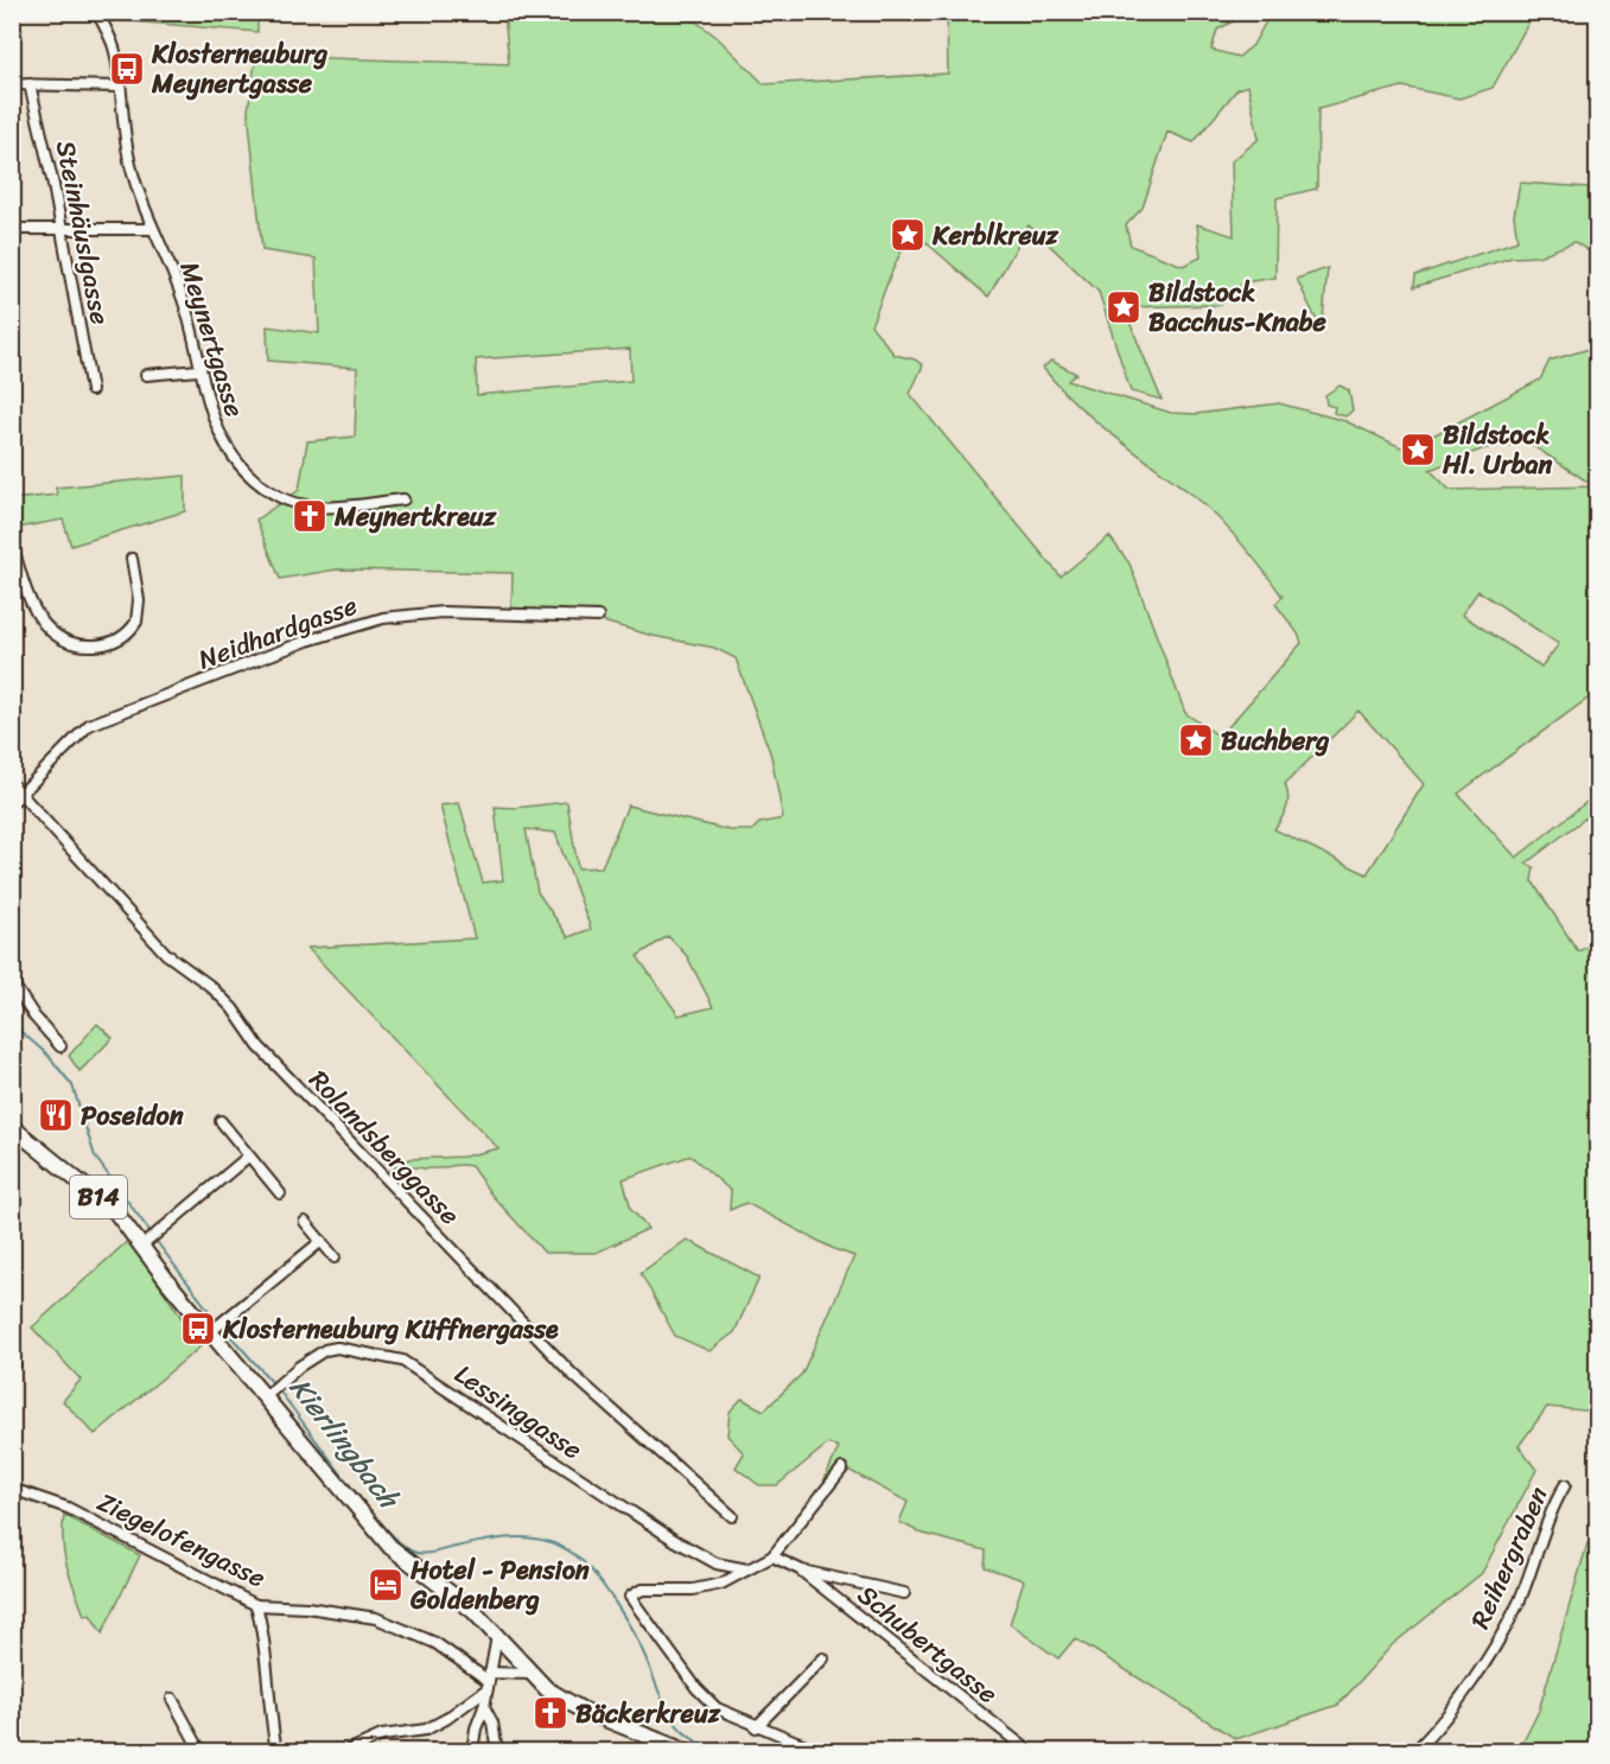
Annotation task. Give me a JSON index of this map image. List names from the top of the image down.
{
  "streets": {
    "main road": ["B14"],
    "street": [
      "Steinhäuslgasse",
      "Meynertgasse",
      "Neidhardgasse",
      "Rolandsberggasse",
      "Lessinggasse",
      "Ziegelofengasse",
      "Reihergraben",
      "Schubertgasse"
    ]
  },
  "crossings": [
    ["Neidhardgasse", "Rolandsberggasse"],
    ["B14", "Lessinggasse"]
  ],
  "water": ["Kierlingbach"],
  "places": {
    "bus stop": ["Klosterneuburg Meynertgasse", "Klosterneuburg Küffnergasse"],
    "place": [
      "Kerblkreuz",
      "Bildstock Bacchus-Knabe",
      "Bildstock Hl. Urban",
      "Buchberg"
    ],
    "church": ["Meynertkreuz", "Bäckerkreuz"],
    "restaurant": ["Poseidon"],
    "hotel": ["Hotel - Pension Goldenberg"]
  }
}
